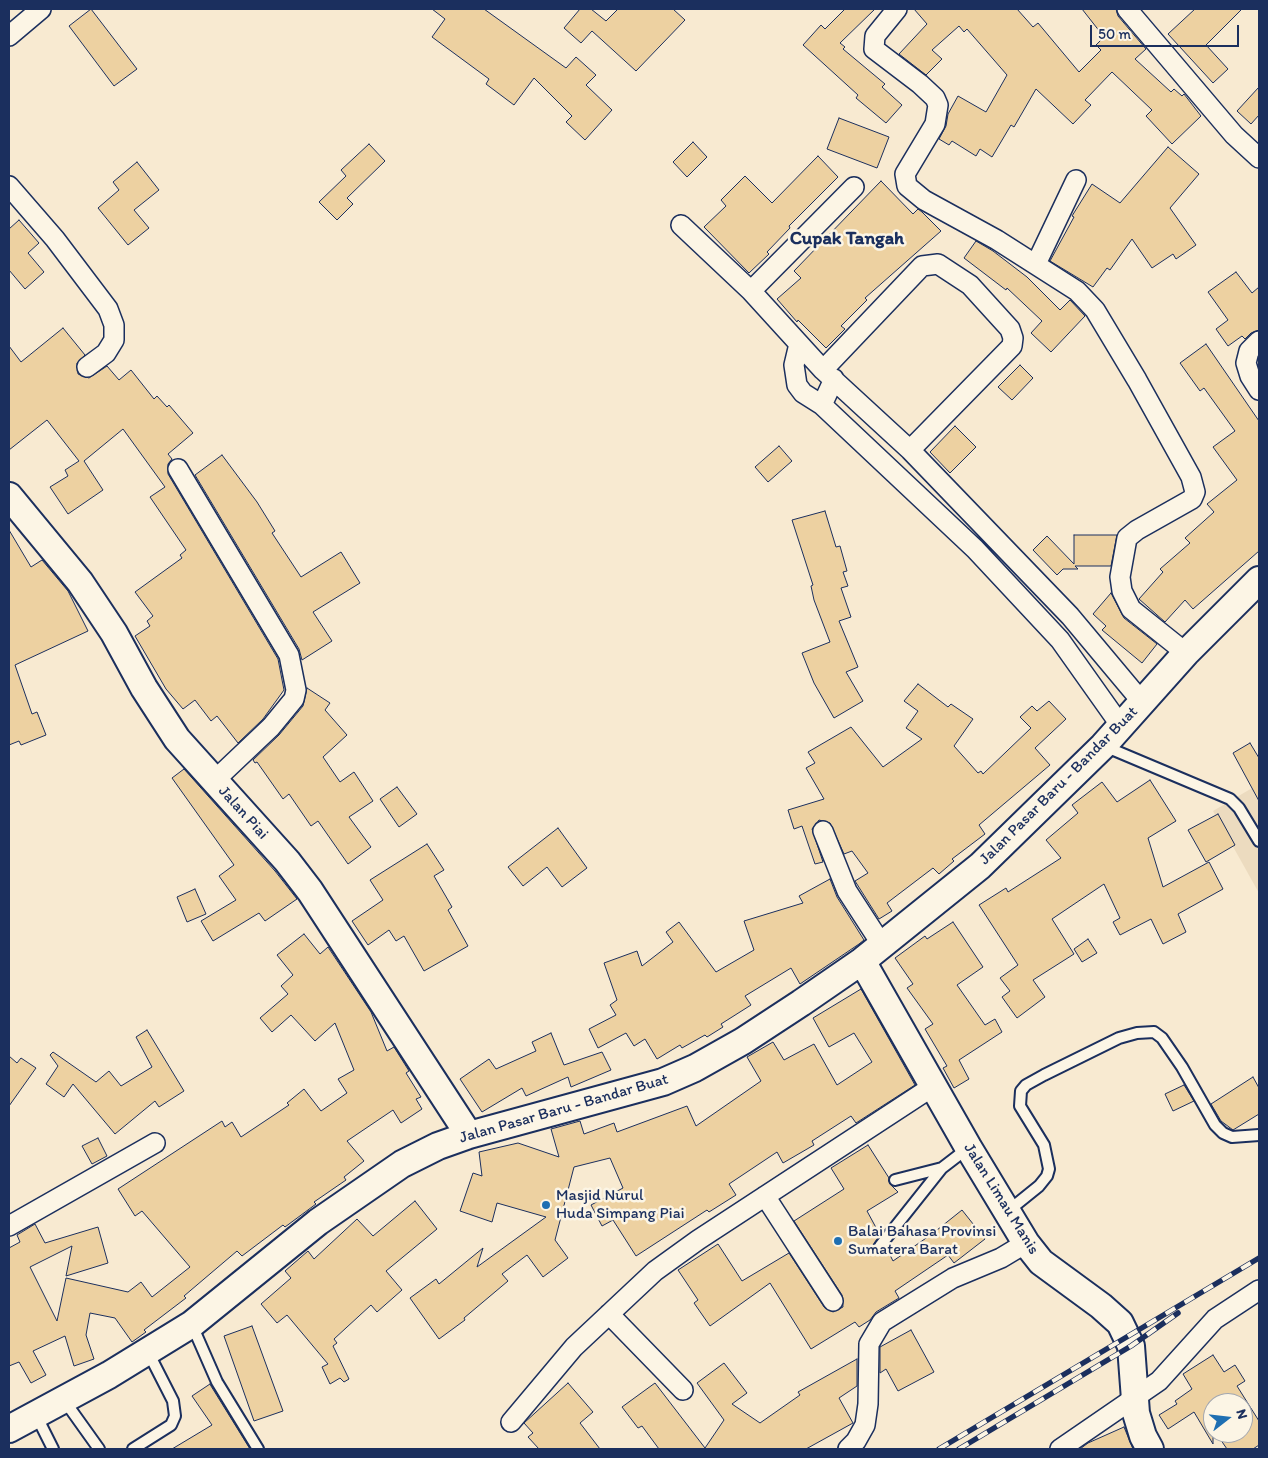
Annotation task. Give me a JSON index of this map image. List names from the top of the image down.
{
  "streets": {
    "street": ["Jalan Pasar Baru - Bandar Buat", "Jalan Piai", "Jalan Limau Manis"]
  },
  "crossings": [
    ["Jalan Pasar Baru - Bandar Buat", "Jalan Piai"],
    ["Jalan Pasar Baru - Bandar Buat", "Jalan Limau Manis"]
  ],
  "districts": ["Cupak Tangah"],
  "places": ["Masjid Nurul Huda Simpang Piai", "Balai Bahasa Provinsi Sumatera Barat"],
  "scale_bar": "50 m",
  "north": "right"
}
